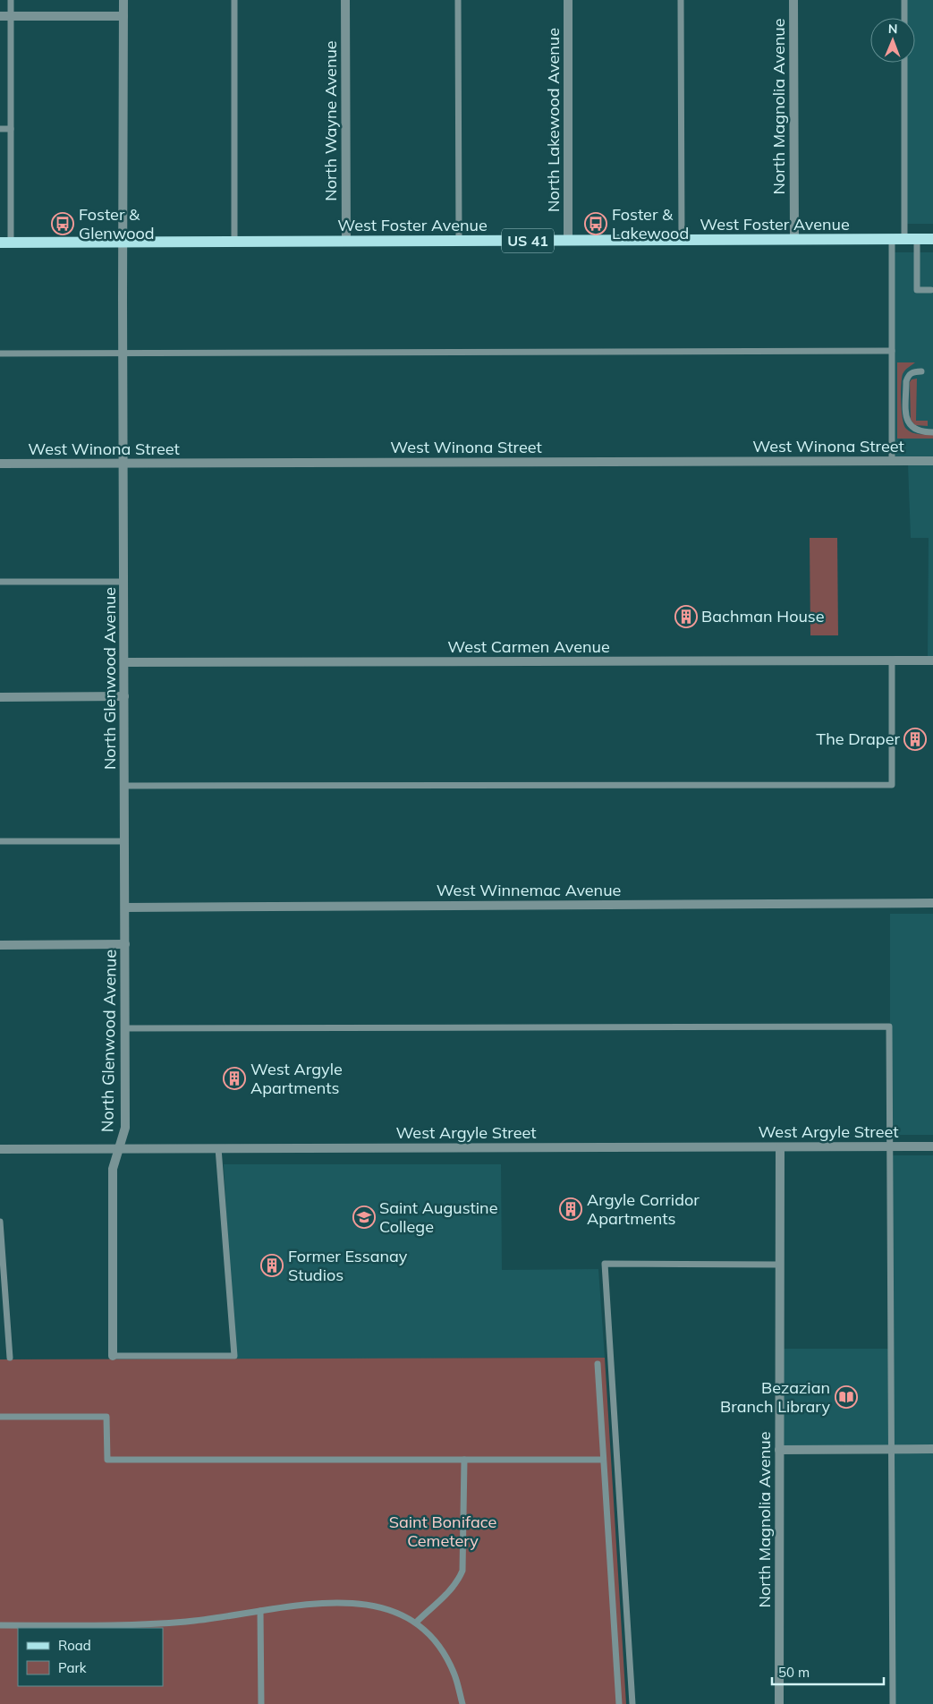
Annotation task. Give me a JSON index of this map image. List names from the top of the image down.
{
  "streets": {
    "main road": ["West Foster Avenue", "US 41"],
    "street": [
      "North Magnolia Avenue",
      "North Lakewood Avenue",
      "North Wayne Avenue",
      "West Winona Street",
      "West Carmen Avenue",
      "North Glenwood Avenue",
      "West Winnemac Avenue",
      "West Argyle Street"
    ]
  },
  "crossings": [
    ["North Magnolia Avenue", "West Foster Avenue"],
    ["North Magnolia Avenue", "West Argyle Street"],
    ["North Lakewood Avenue", "West Foster Avenue"],
    ["North Wayne Avenue", "West Foster Avenue"],
    ["West Foster Avenue", "North Glenwood Avenue"],
    ["West Winona Street", "North Glenwood Avenue"],
    ["West Carmen Avenue", "North Glenwood Avenue"],
    ["North Glenwood Avenue", "West Winnemac Avenue"],
    ["North Glenwood Avenue", "West Argyle Street"]
  ],
  "parks": ["Saint Boniface Cemetery"],
  "places": {
    "bus stop": ["Foster & Glenwood", "Foster & Lakewood"],
    "building": [
      "Bachman House",
      "The Draper",
      "West Argyle Apartments",
      "Argyle Corridor Apartments",
      "Former Essanay Studios"
    ],
    "school or university": ["Saint Augustine College"],
    "library": ["Bezazian Branch Library"]
  },
  "legend": ["Road", "Park"],
  "scale_bar": "50 m",
  "north": "top"
}
